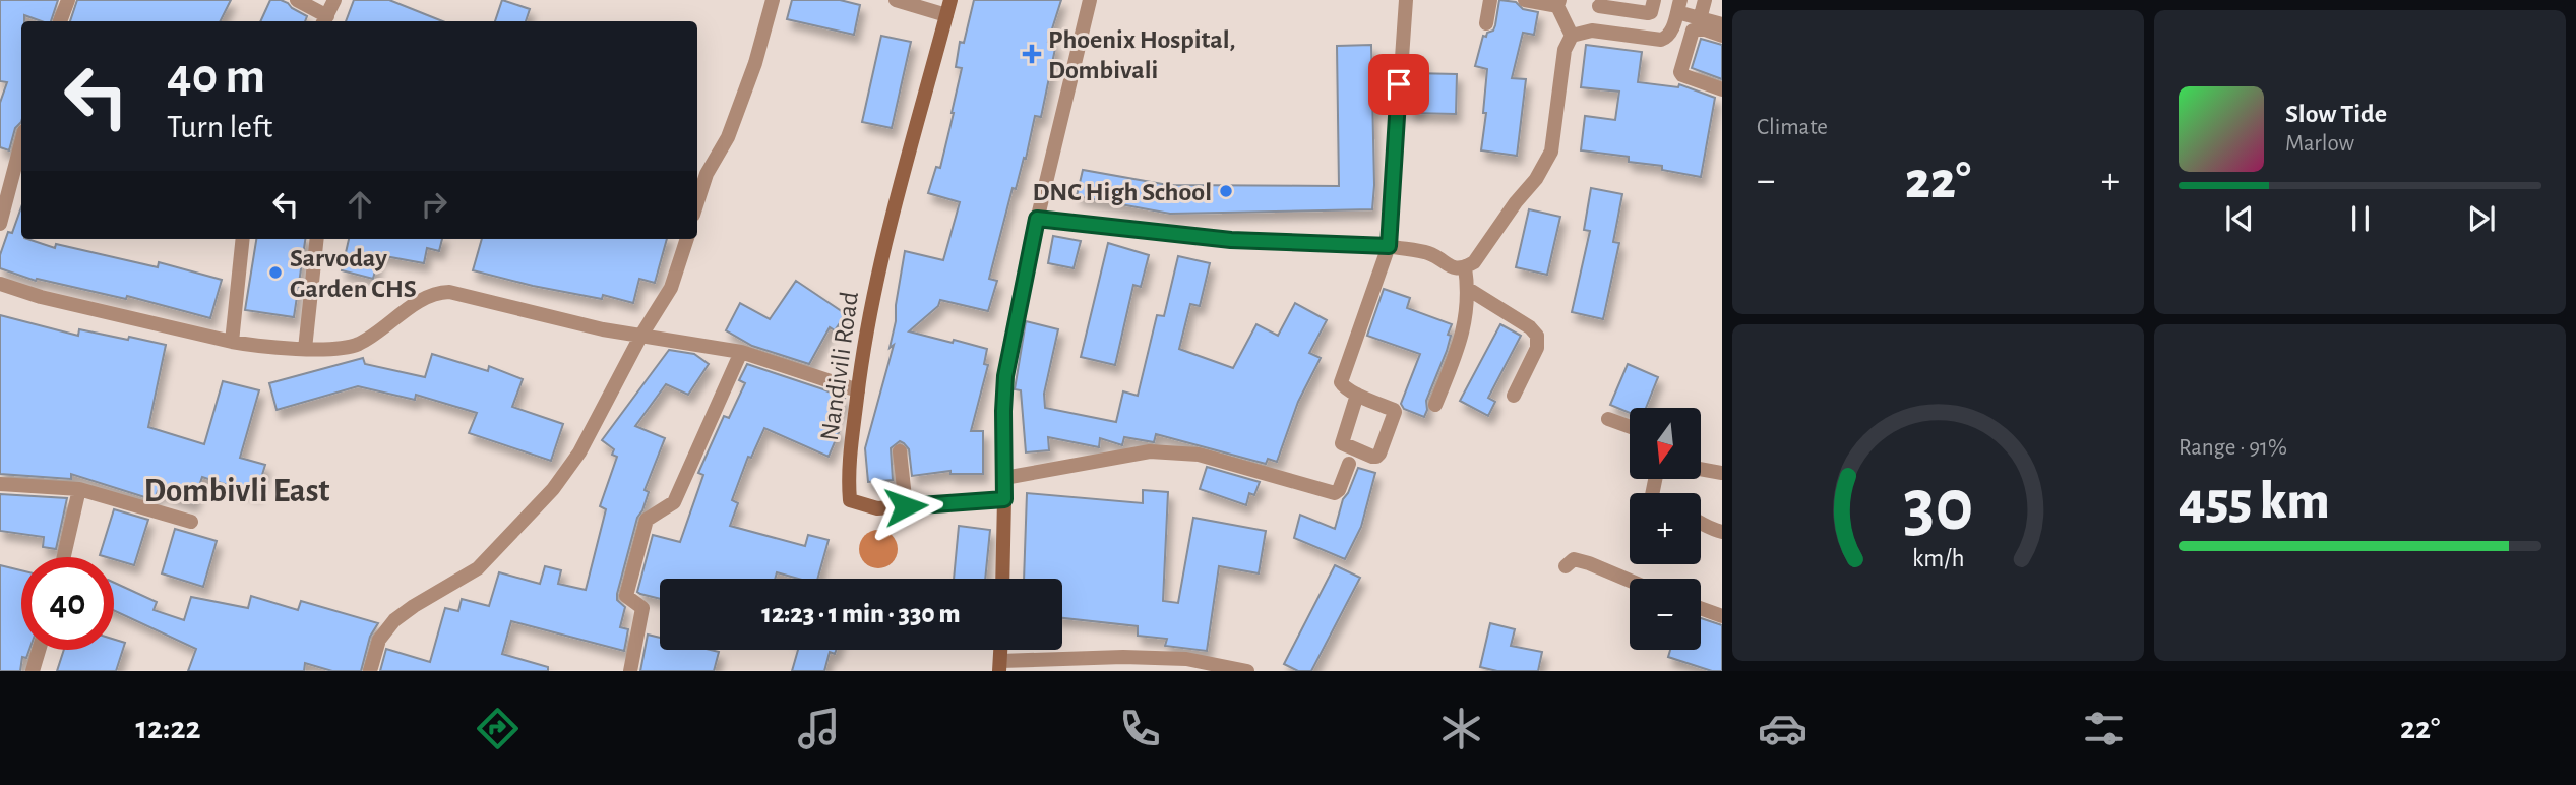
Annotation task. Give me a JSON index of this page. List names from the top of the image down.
{
  "streets": {
    "street": ["Nandivili Road"]
  },
  "districts": ["Dombivli East"],
  "places": {
    "health": ["Phoenix Hospital, Dombivali"],
    "other": ["DNC High School", "Sarvoday Garden CHS"]
  },
  "north": "bottom",
  "page": {
    "tile": [
      "Climate",
      ["Range · 91%", "455 km"]
    ],
    "turn": ["40 m", "Turn left"],
    "song": ["Slow Tide", "Marlow"],
    "heat": ["−", "22°", "+"],
    "map_buttons": ["+", "−"],
    "limit": "40",
    "trip": "12:23 · 1 min · 330 m",
    "tabs": ["12:22", "22°"],
    "gauge": ["30", "km/h"]
  }
}
